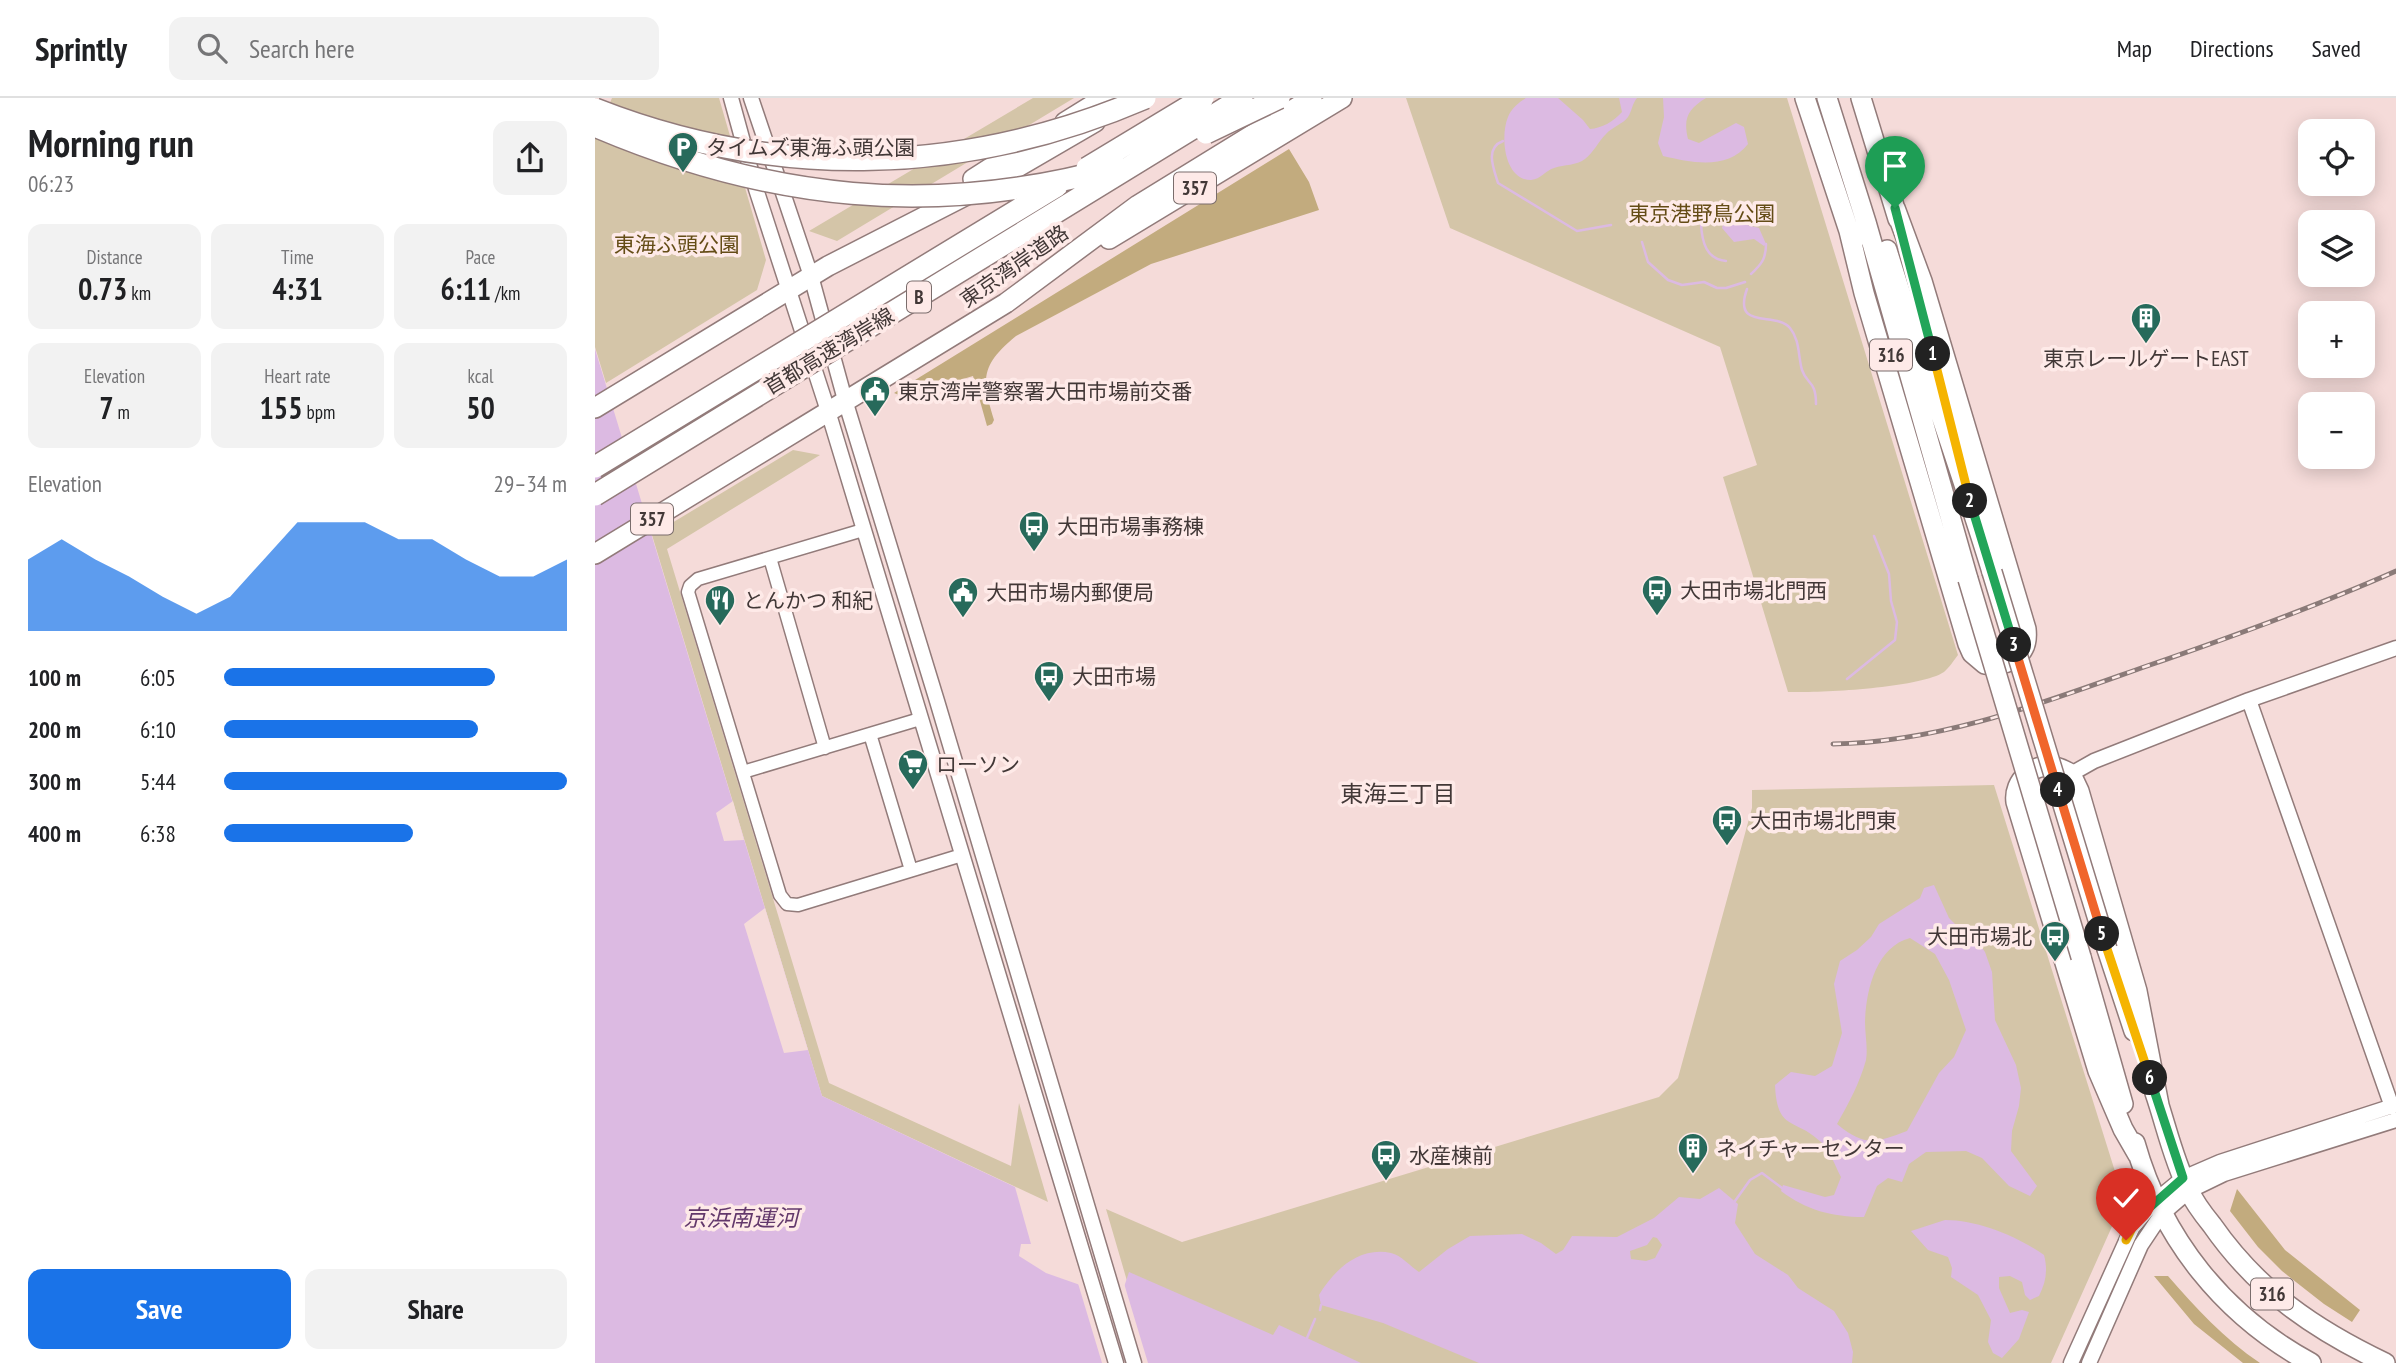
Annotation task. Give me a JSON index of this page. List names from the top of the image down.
{
  "streets": {
    "highway": ["B", "首都高速湾岸線"],
    "main road": ["357", "東京湾岸道路", "316"]
  },
  "crossings": [
    ["357", "東京湾岸道路"]
  ],
  "districts": ["東海三丁目"],
  "water": ["京浜南運河"],
  "parks": ["東京港野鳥公園", "東海ふ頭公園"],
  "places": {
    "parking": ["タイムズ東海ふ頭公園"],
    "building": ["東京レールゲートEAST", "ネイチャーセンター"],
    "public building": ["東京湾岸警察署大田市場前交番", "大田市場内郵便局"],
    "bus stop": [
      "大田市場事務棟",
      "大田市場北門西",
      "大田市場",
      "大田市場北門東",
      "大田市場北",
      "水産棟前"
    ],
    "restaurant": ["とんかつ 和紀"],
    "supermarket": ["ローソン"]
  },
  "page": {
    "header": "Sprintly",
    "search": "Search here",
    "nav": ["Map", "Directions", "Saved"],
    "heading": ["Morning run", "06:23"],
    "map_buttons": ["+", "−"],
    "stats": [
      ["Distance", "0.73 km"],
      ["Time", "4:31"],
      ["Pace", "6:11 /km"],
      ["Elevation", "7 m"],
      ["Heart rate", "155 bpm"],
      ["kcal", "50"]
    ],
    "pins": [
      "1",
      "2",
      "3",
      "4",
      "5",
      "6"
    ],
    "chart": ["Elevation", "29–34 m"],
    "list": [
      {
        "name": "100 m",
        "note": "6:05"
      },
      {
        "name": "200 m",
        "note": "6:10"
      },
      {
        "name": "300 m",
        "note": "5:44"
      },
      {
        "name": "400 m",
        "note": "6:38"
      }
    ],
    "buttons": ["Save", "Share"]
  }
}
